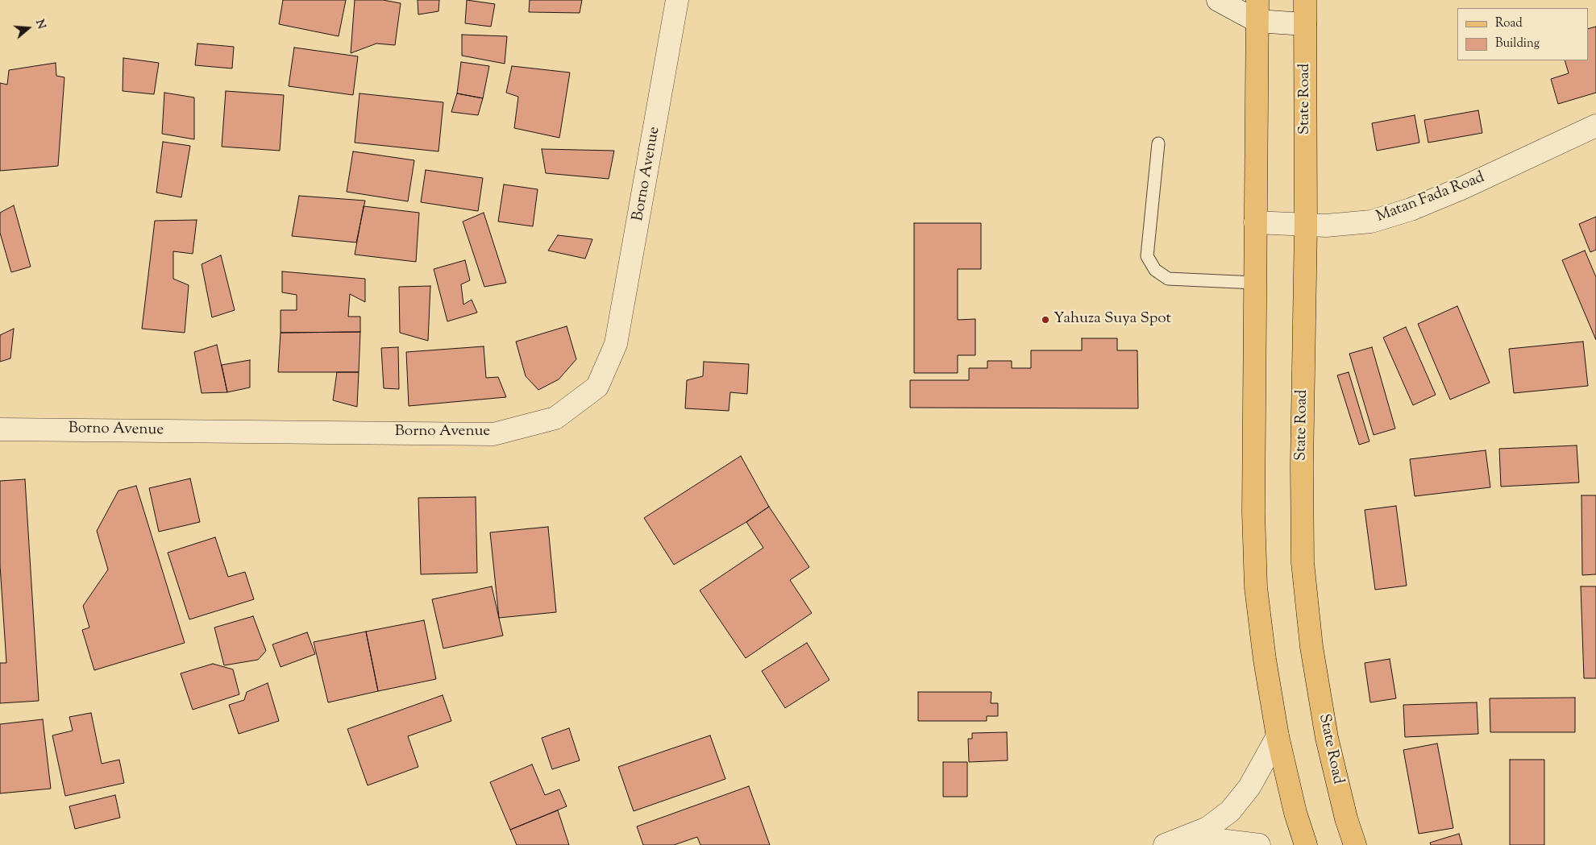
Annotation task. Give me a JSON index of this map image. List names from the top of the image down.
{
  "streets": {
    "main road": ["State Road"],
    "street": ["Borno Avenue", "Matan Fada Road"]
  },
  "crossings": [
    ["State Road", "Matan Fada Road"]
  ],
  "places": ["Yahuza Suya Spot"],
  "legend": ["Road", "Building"],
  "north": "right"
}
